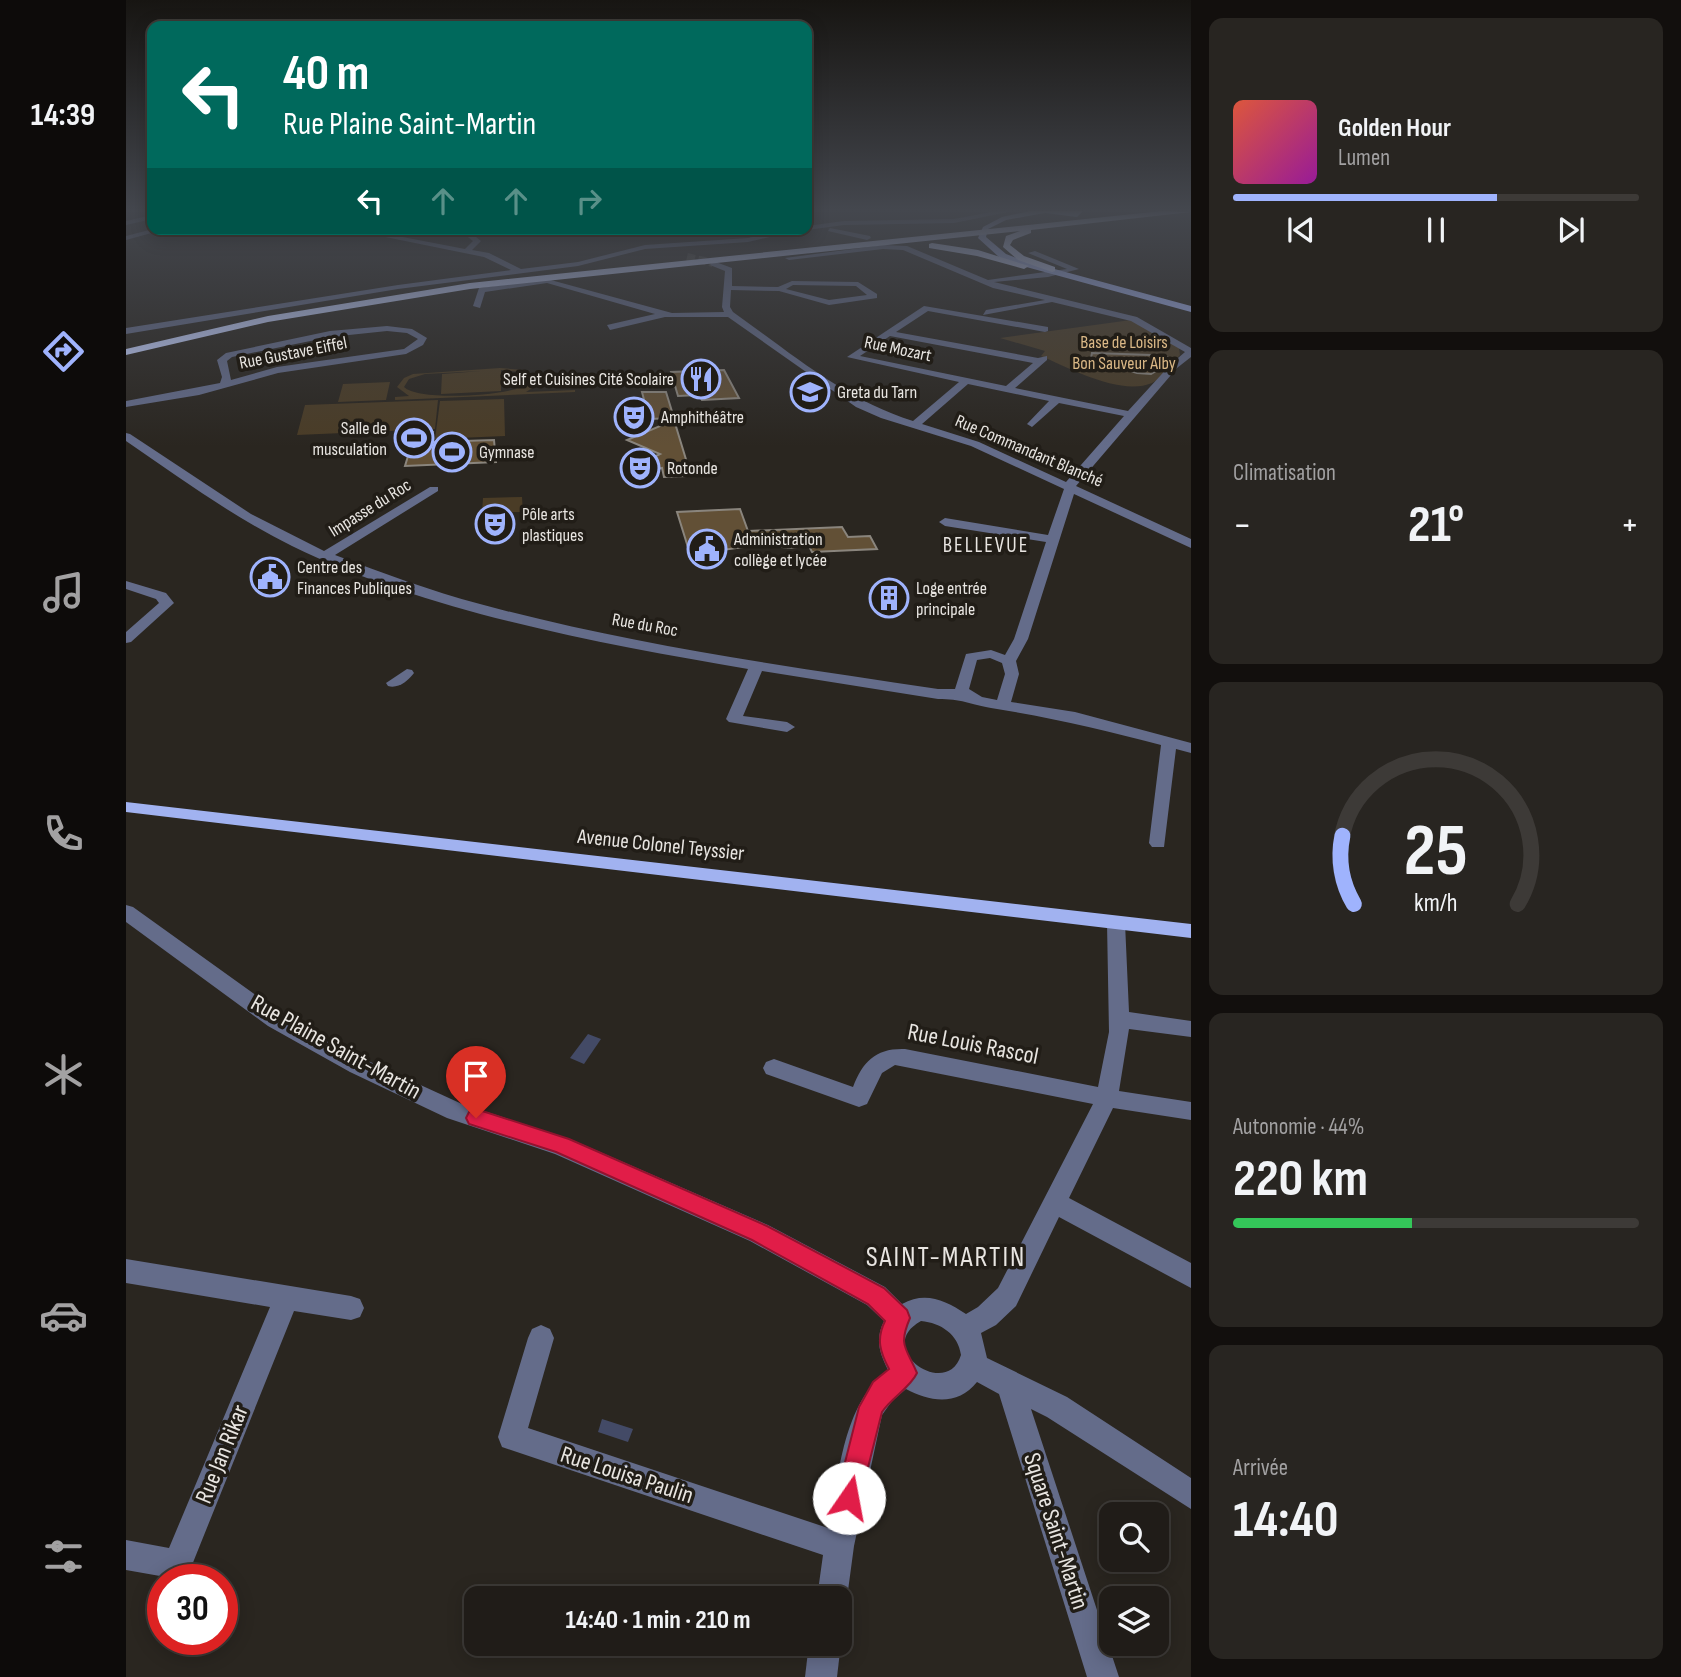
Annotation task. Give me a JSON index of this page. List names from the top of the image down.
{
  "streets": {
    "main road": ["Avenue Colonel Teyssier"],
    "street": [
      "Rue Mozart",
      "Rue Gustave Eiffel",
      "Rue Commandant Blanché",
      "Impasse du Roc",
      "Rue du Roc",
      "Rue Louis Rascol",
      "Rue Plaine Saint-Martin",
      "Rue Jan Rikar",
      "Rue Louisa Paulin",
      "Square Saint-Martin"
    ]
  },
  "crossings": [
    ["Impasse du Roc", "Rue du Roc"]
  ],
  "districts": ["BELLEVUE", "SAINT-MARTIN"],
  "parks": ["Base de Loisirs Bon Sauveur Alby"],
  "places": {
    "restaurant": ["Self et Cuisines Cité Scolaire"],
    "school or university": ["Greta du Tarn"],
    "theatre": ["Amphithéâtre", "Rotonde", "Pôle arts plastiques"],
    "sports": ["Salle de musculation", "Gymnase"],
    "public building": ["Administration collège et lycée", "Centre des Finances Publiques"],
    "building": ["Loge entrée principale"]
  },
  "page": {
    "tabs": "14:39",
    "turn": ["40 m", "Rue Plaine Saint-Martin"],
    "song": ["Golden Hour", "Lumen"],
    "tile": [
      "Climatisation",
      ["Autonomie · 44%", "220 km"],
      ["Arrivée", "14:40"]
    ],
    "heat": ["−", "21°", "+"],
    "limit": "30",
    "trip": "14:40 · 1 min · 210 m",
    "gauge": ["25", "km/h"]
  }
}
